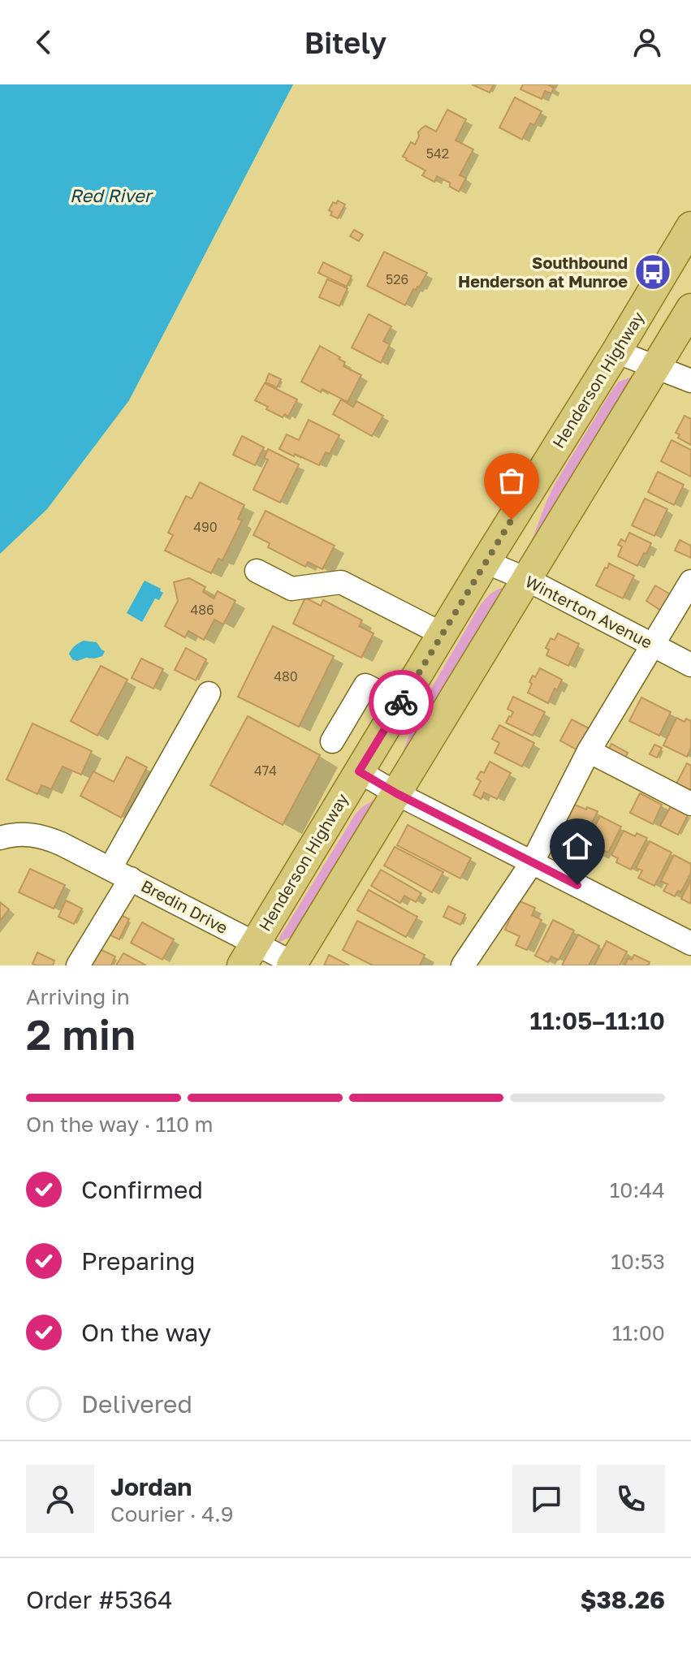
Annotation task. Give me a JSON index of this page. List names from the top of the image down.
{
  "streets": {
    "main road": ["Henderson Highway"],
    "street": ["Winterton Avenue", "Bredin Drive"]
  },
  "crossings": [
    ["Henderson Highway", "Winterton Avenue"],
    ["Henderson Highway", "Bredin Drive"]
  ],
  "water": ["Red River"],
  "places": {
    "bus stop": ["Southbound Henderson at Munroe"]
  },
  "house_numbers": [
    "542",
    "526",
    "490",
    "486",
    "480",
    "474"
  ],
  "page": {
    "header": "Bitely",
    "heading": ["2 min", "Arriving in", "11:05–11:10"],
    "panel": [
      "Jordan",
      "Courier · 4.9",
      "Order #5364",
      "$38.26"
    ],
    "bar": "On the way · 110 m",
    "list": [
      ["Confirmed", "10:44"],
      ["Preparing", "10:53"],
      ["On the way", "11:00"],
      "Delivered"
    ]
  }
}
